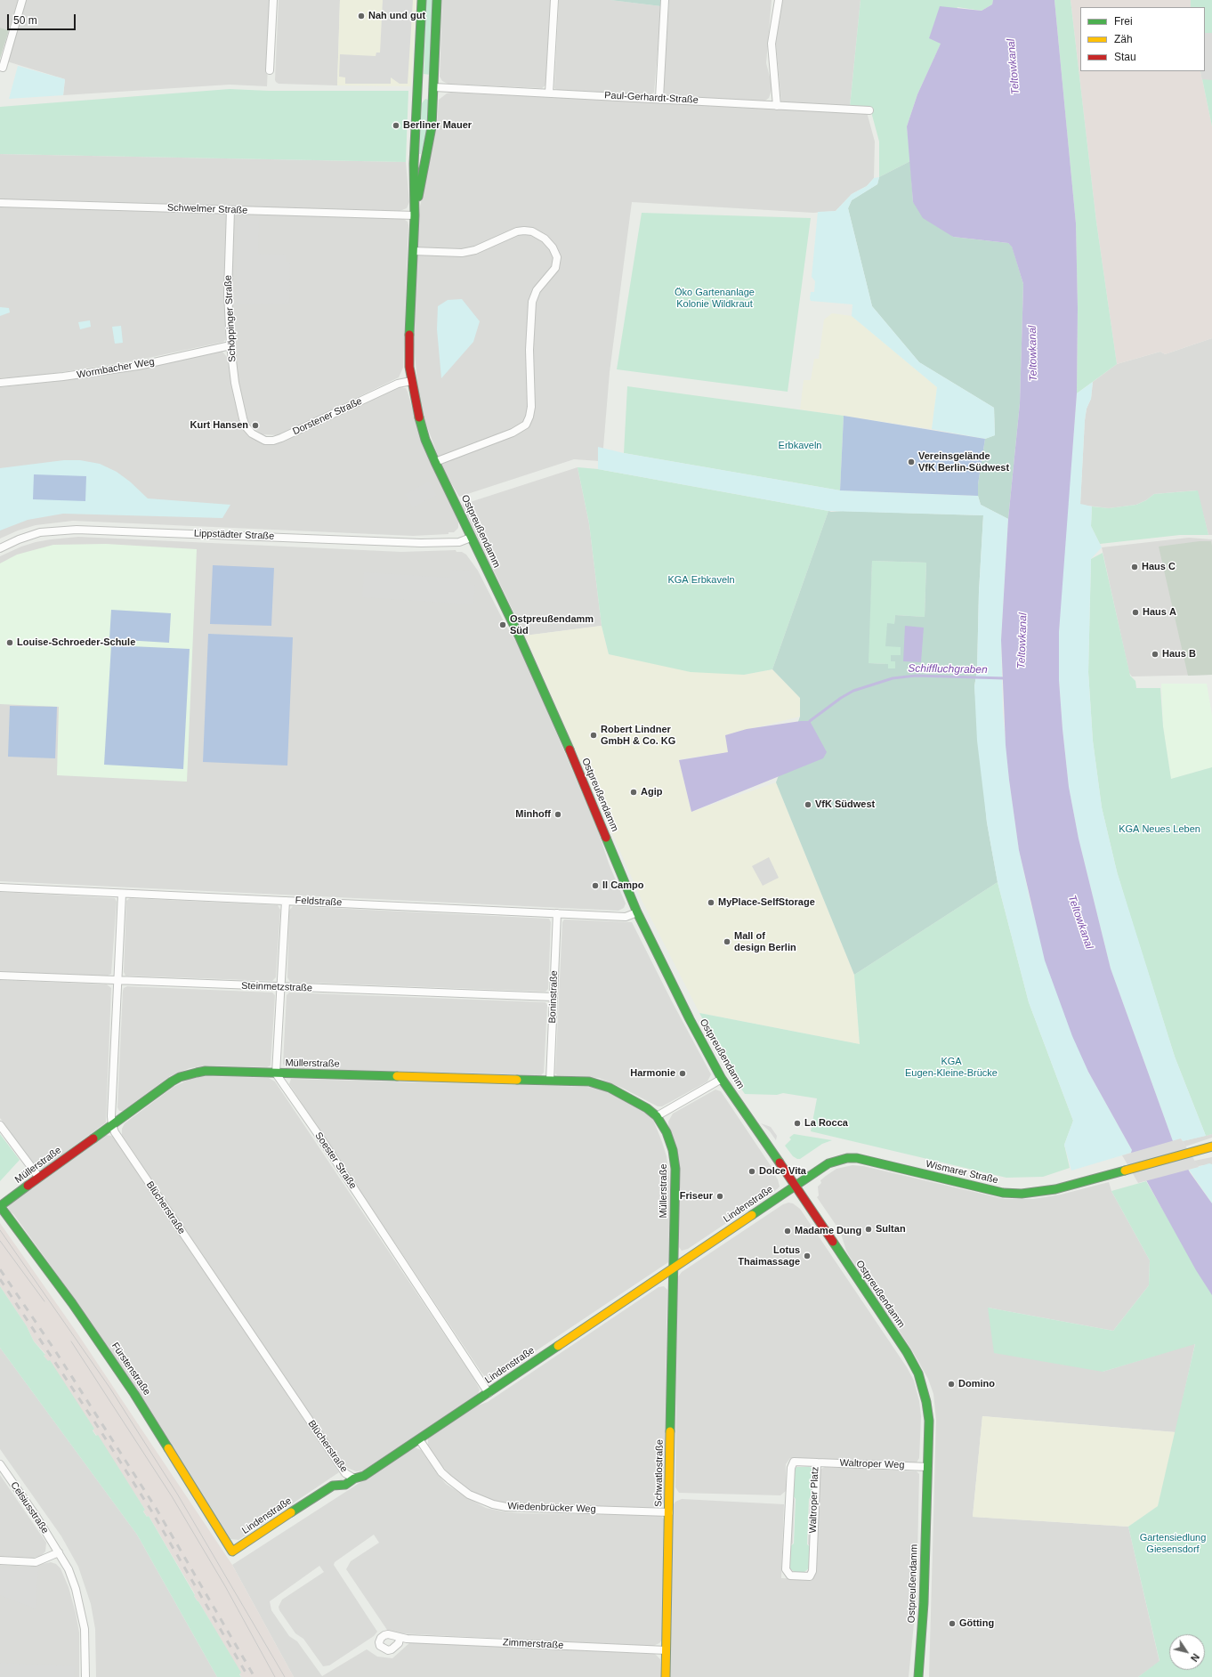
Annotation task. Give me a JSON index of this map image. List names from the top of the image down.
{
  "streets": {
    "main road": [
      "Ostpreußendamm",
      "Müllerstraße",
      "Wismarer Straße",
      "Lindenstraße",
      "Fürstenstraße",
      "Schwatlostraße"
    ],
    "street": [
      "Paul-Gerhardt-Straße",
      "Schwelmer Straße",
      "Schöppinger Straße",
      "Wormbacher Weg",
      "Dorstener Straße",
      "Lippstädter Straße",
      "Feldstraße",
      "Steinmetzstraße",
      "Boninstraße",
      "Soester Straße",
      "Blücherstraße",
      "Waltroper Weg",
      "Waltroper Platz",
      "Celsiusstraße",
      "Wiedenbrücker Weg",
      "Zimmerstraße"
    ]
  },
  "crossings": [
    ["Paul-Gerhardt-Straße", "Ostpreußendamm"],
    ["Schwelmer Straße", "Schöppinger Straße"],
    ["Schwelmer Straße", "Ostpreußendamm"],
    ["Schöppinger Straße", "Wormbacher Weg"],
    ["Schöppinger Straße", "Dorstener Straße"],
    ["Dorstener Straße", "Ostpreußendamm"],
    ["Ostpreußendamm", "Lippstädter Straße"],
    ["Ostpreußendamm", "Feldstraße"],
    ["Ostpreußendamm", "Wismarer Straße"],
    ["Ostpreußendamm", "Lindenstraße"],
    ["Ostpreußendamm", "Waltroper Weg"],
    ["Feldstraße", "Boninstraße"],
    ["Steinmetzstraße", "Boninstraße"],
    ["Boninstraße", "Müllerstraße"],
    ["Müllerstraße", "Soester Straße"],
    ["Müllerstraße", "Lindenstraße"],
    ["Müllerstraße", "Blücherstraße"],
    ["Müllerstraße", "Fürstenstraße"],
    ["Müllerstraße", "Schwatlostraße"],
    ["Soester Straße", "Lindenstraße"],
    ["Wismarer Straße", "Lindenstraße"],
    ["Lindenstraße", "Blücherstraße"],
    ["Lindenstraße", "Fürstenstraße"],
    ["Lindenstraße", "Schwatlostraße"],
    ["Lindenstraße", "Wiedenbrücker Weg"],
    ["Waltroper Weg", "Waltroper Platz"],
    ["Schwatlostraße", "Wiedenbrücker Weg"],
    ["Schwatlostraße", "Zimmerstraße"]
  ],
  "water": ["Teltowkanal", "Schiffluchgraben"],
  "parks": [
    "Öko Gartenanlage Kolonie Wildkraut",
    "Erbkaveln",
    "KGA Erbkaveln",
    "KGA Neues Leben",
    "KGA Eugen-Kleine-Brücke",
    "Gartensiedlung Giesensdorf"
  ],
  "places": [
    "Nah und gut",
    "Berliner Mauer",
    "Kurt Hansen",
    "Vereinsgelände VfK Berlin-Südwest",
    "Haus C",
    "Haus A",
    "Ostpreußendamm Süd",
    "Louise-Schroeder-Schule",
    "Haus B",
    "Robert Lindner GmbH & Co. KG",
    "Agip",
    "VfK Südwest",
    "Minhoff",
    "Il Campo",
    "MyPlace-SelfStorage",
    "Mall of design Berlin",
    "Harmonie",
    "La Rocca",
    "Dolce Vita",
    "Friseur",
    "Sultan",
    "Madame Dung",
    "Lotus Thaimassage",
    "Domino",
    "Götting"
  ],
  "legend": ["Frei", "Zäh", "Stau"],
  "scale_bar": "50 m",
  "north": "bottom right"
}
